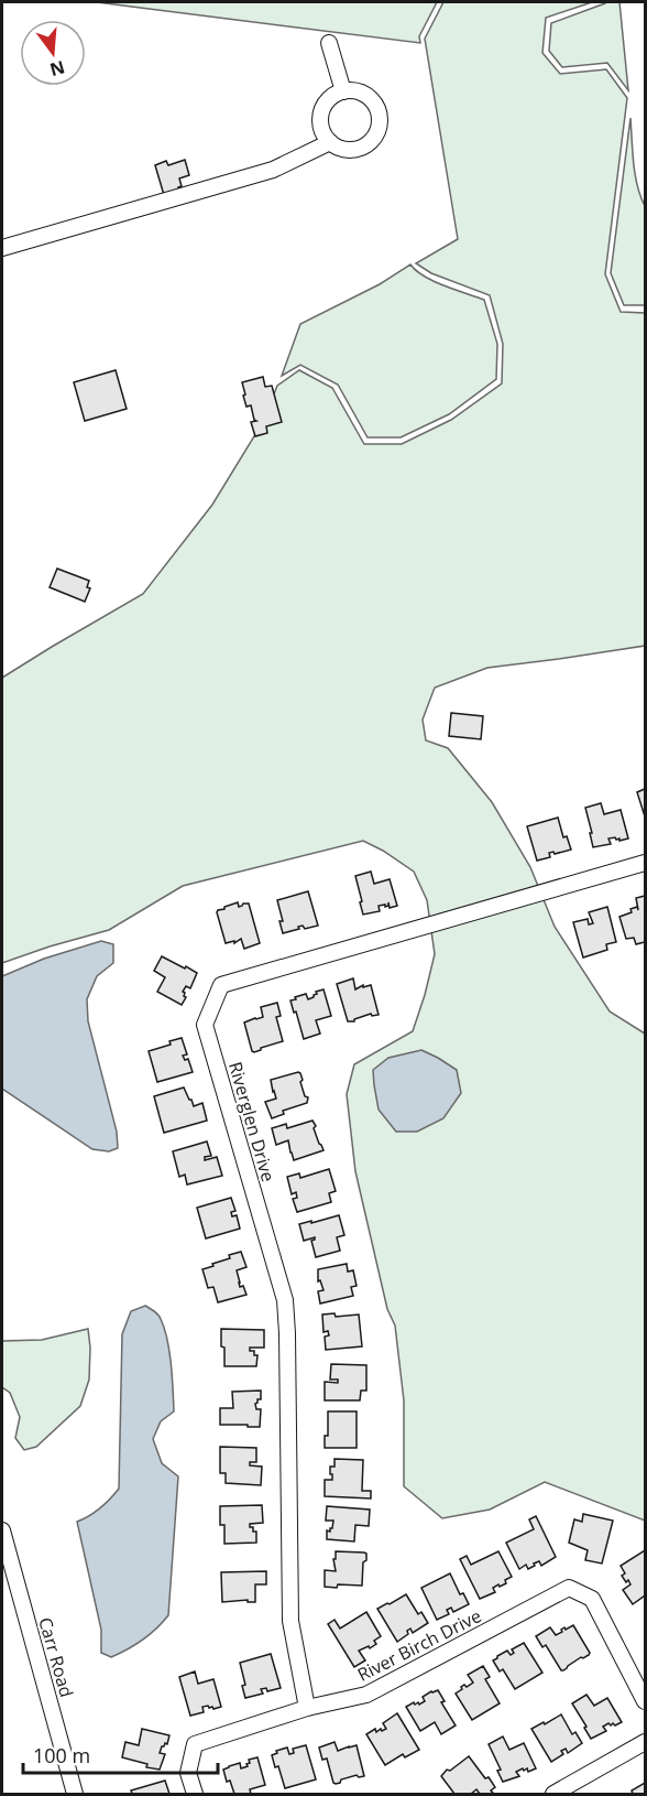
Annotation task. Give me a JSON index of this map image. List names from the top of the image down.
{
  "streets": {
    "street": ["Riverglen Drive", "River Birch Drive", "Carr Road"]
  },
  "crossings": [
    ["Riverglen Drive", "River Birch Drive"]
  ],
  "scale_bar": "100 m",
  "north": "bottom"
}
